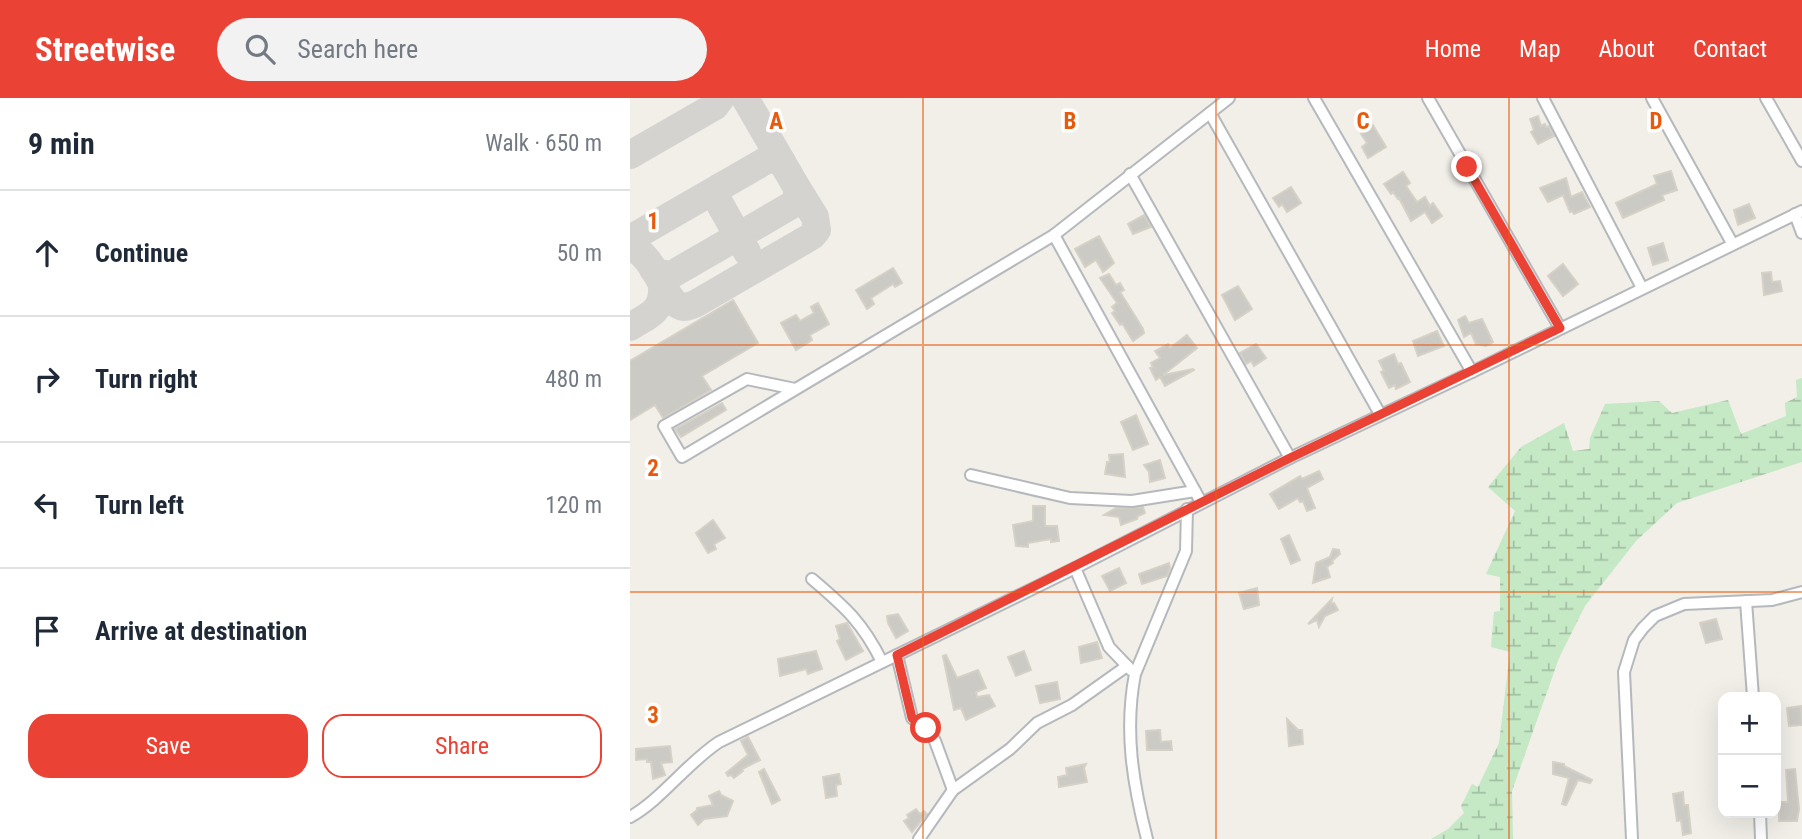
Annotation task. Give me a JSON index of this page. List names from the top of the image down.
{
  "page": {
    "header": "Streetwise",
    "search": "Search here",
    "nav": [
      "Home",
      "Map",
      "About",
      "Contact"
    ],
    "heading": ["9 min", "Walk · 650 m"],
    "list": [
      ["Continue", "50 m"],
      ["Turn right", "480 m"],
      ["Turn left", "120 m"],
      "Arrive at destination"
    ],
    "map_buttons": ["+", "−"],
    "buttons": ["Save", "Share"]
  },
  "grid": {
    "columns": [
      "A",
      "B",
      "C",
      "D"
    ],
    "rows": ["1", "2", "3"]
  }
}
